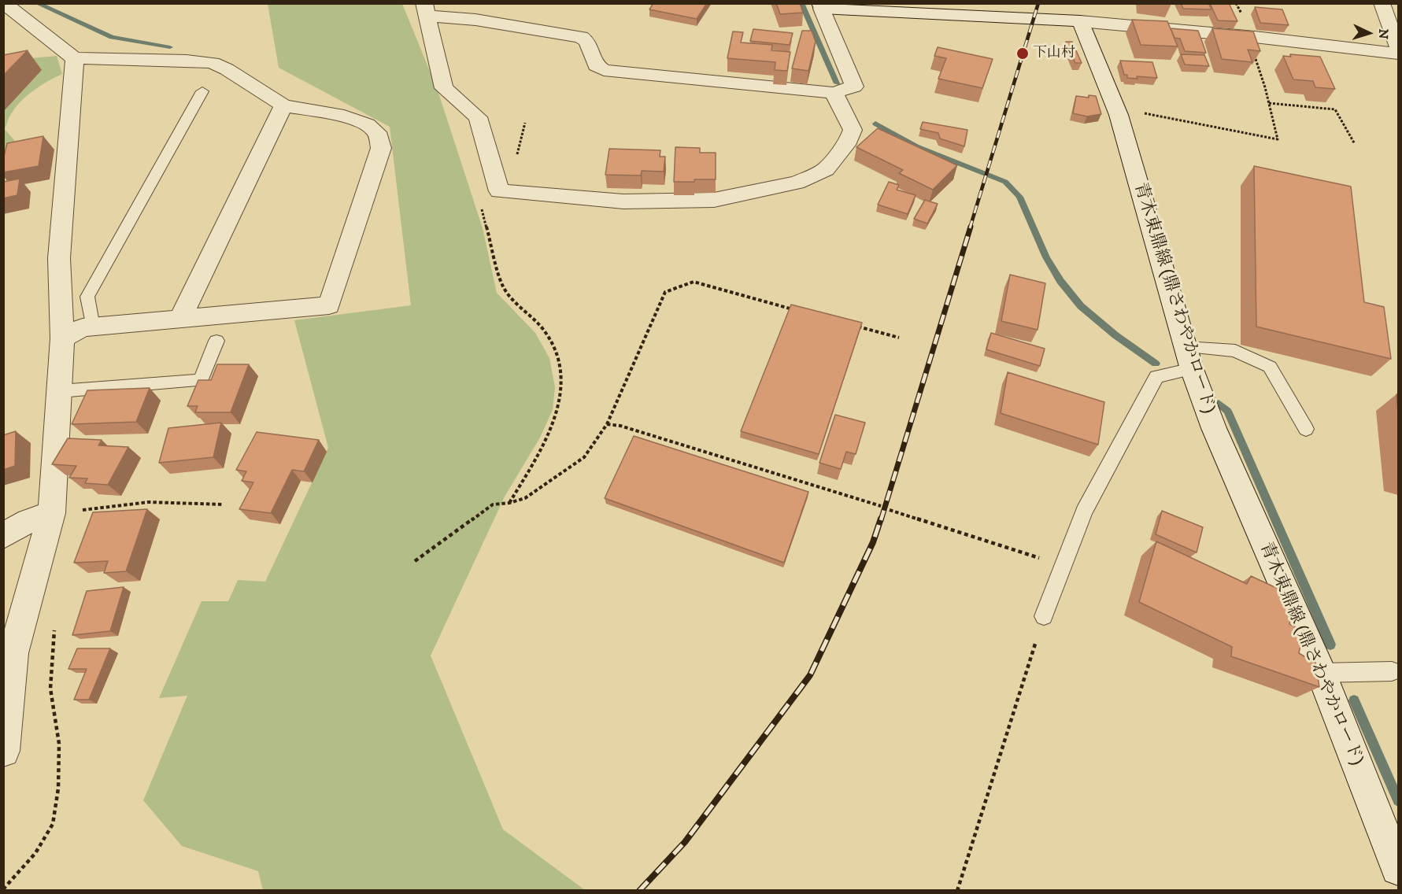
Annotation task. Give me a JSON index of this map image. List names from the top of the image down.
{
  "streets": {
    "street": ["青木東鼎線 (鼎さわやかロード)"]
  },
  "places": ["下山村"],
  "north": "right"
}
